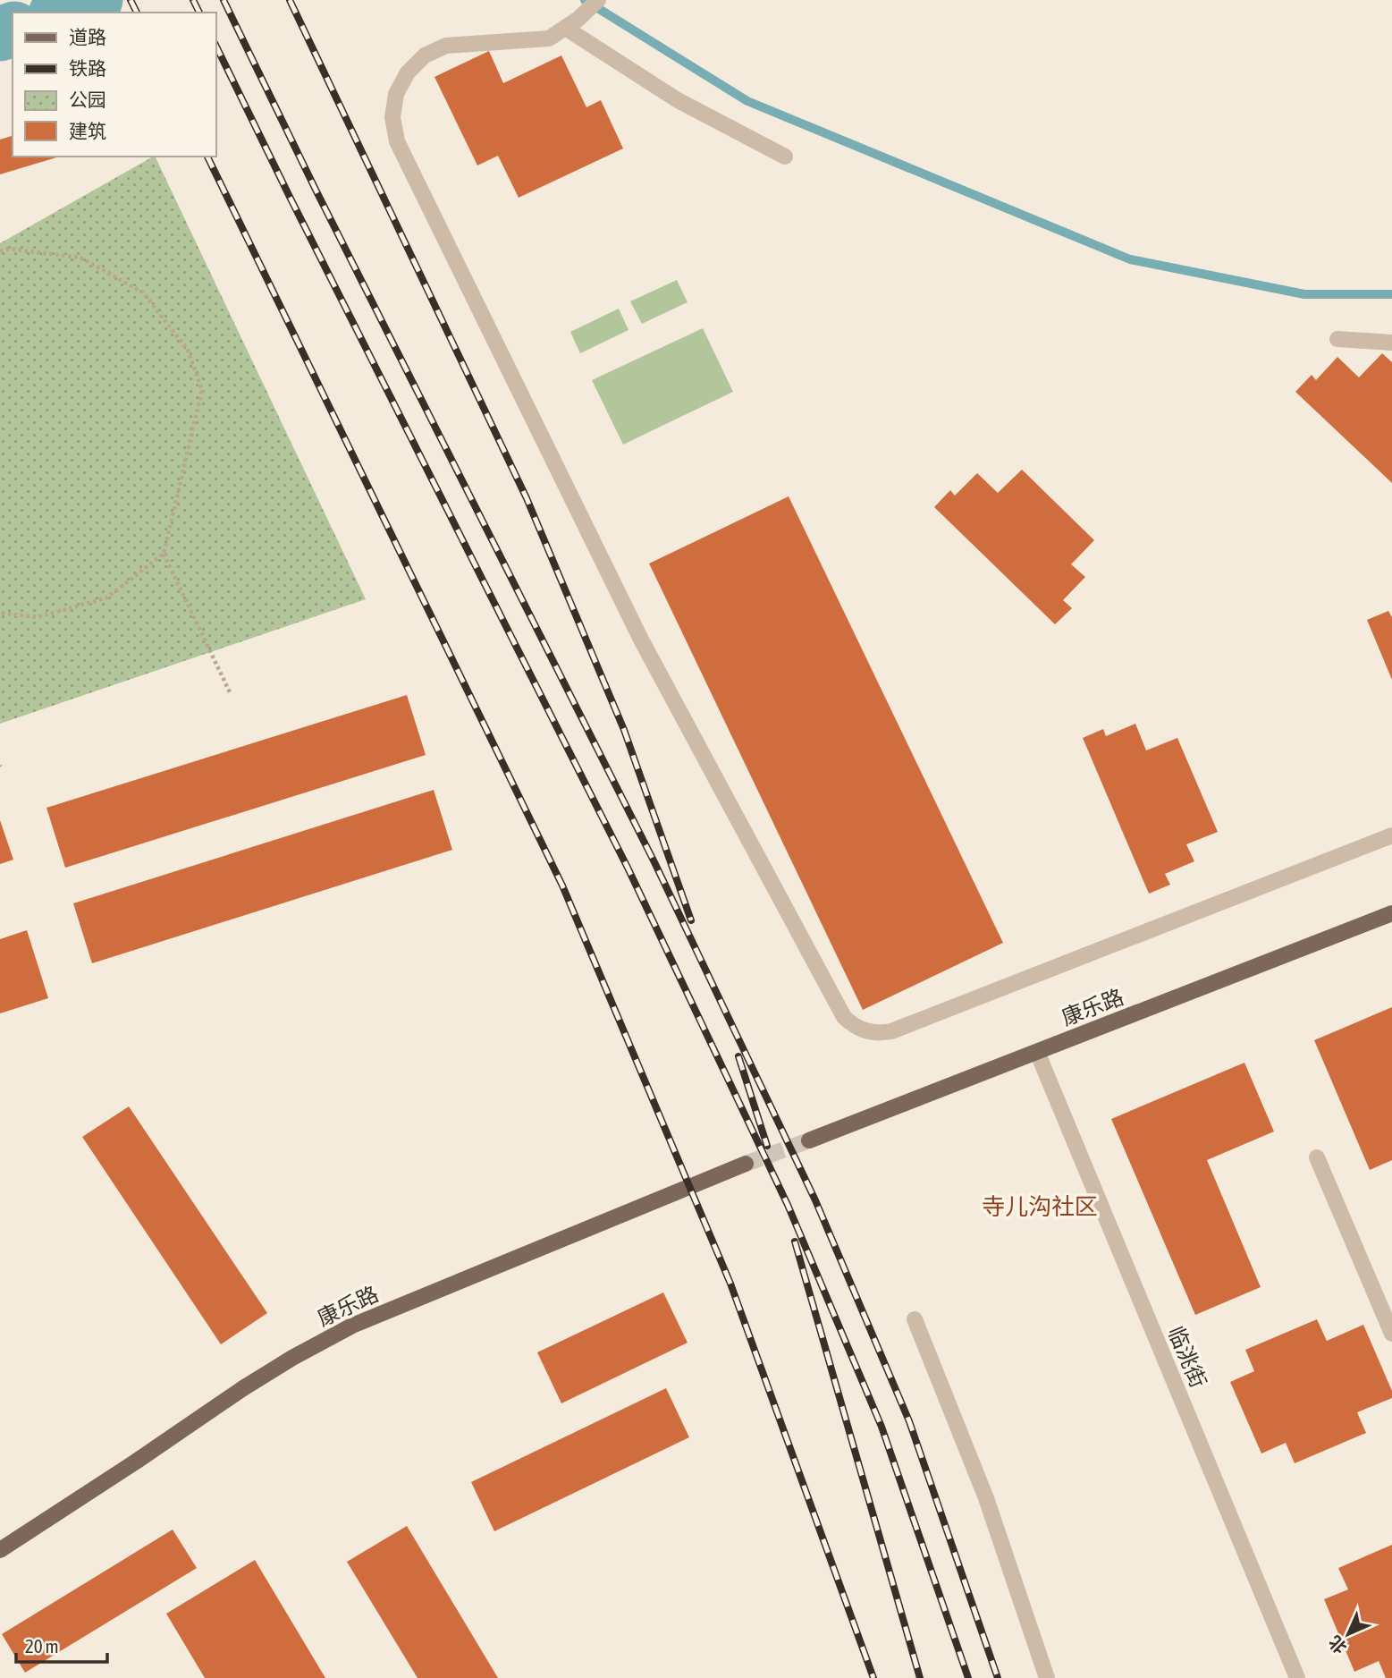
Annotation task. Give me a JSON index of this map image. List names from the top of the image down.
{
  "streets": {
    "main road": ["康乐路"],
    "street": ["临洮街"]
  },
  "crossings": [
    ["康乐路", "临洮街"]
  ],
  "districts": ["寺儿沟社区"],
  "legend": [
    "道路",
    "铁路",
    "公园",
    "建筑"
  ],
  "scale_bar": "20 m",
  "north": "bottom left"
}
